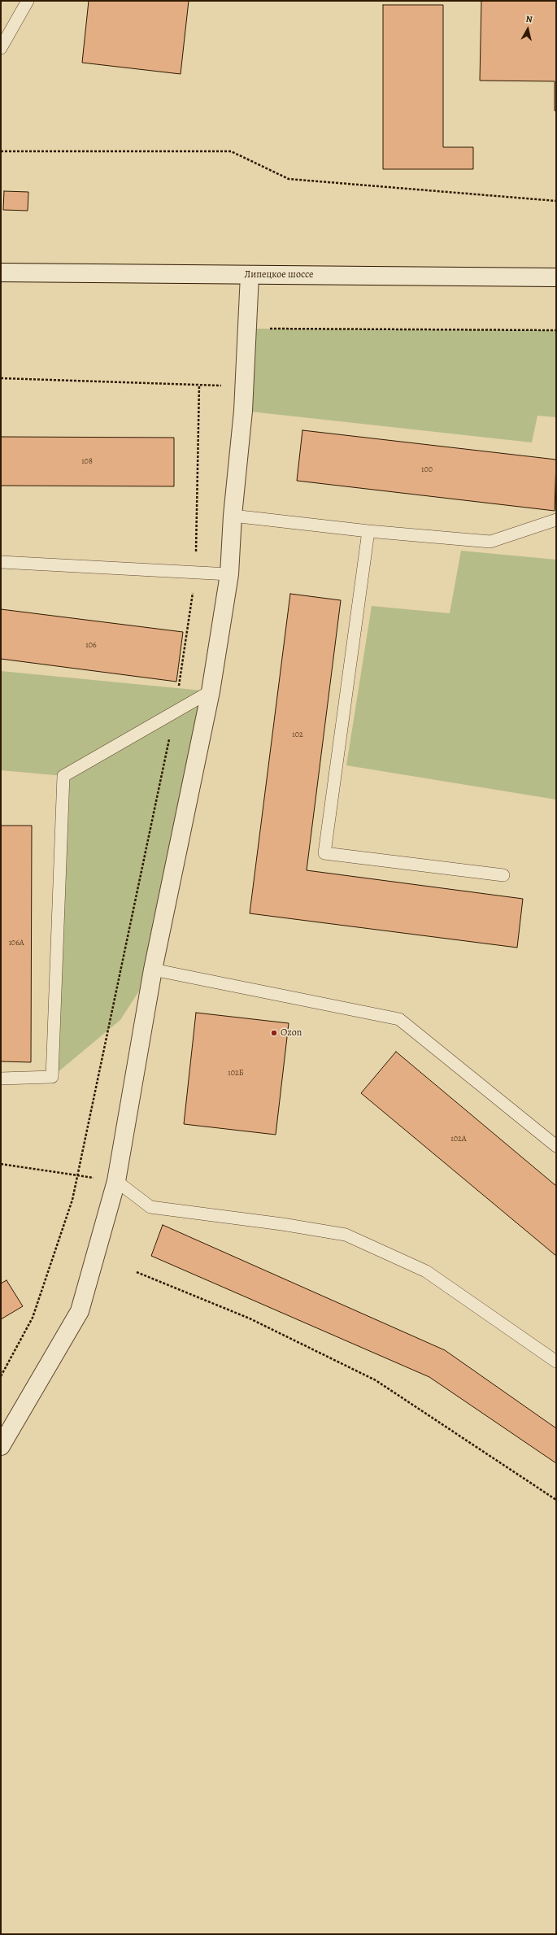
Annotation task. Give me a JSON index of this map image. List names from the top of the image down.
{
  "streets": {
    "street": ["Липецкое шоссе"]
  },
  "places": ["Ozon"],
  "house_numbers": [
    "108",
    "100",
    "106",
    "102",
    "106А",
    "102Б",
    "102А"
  ],
  "north": "top"
}
